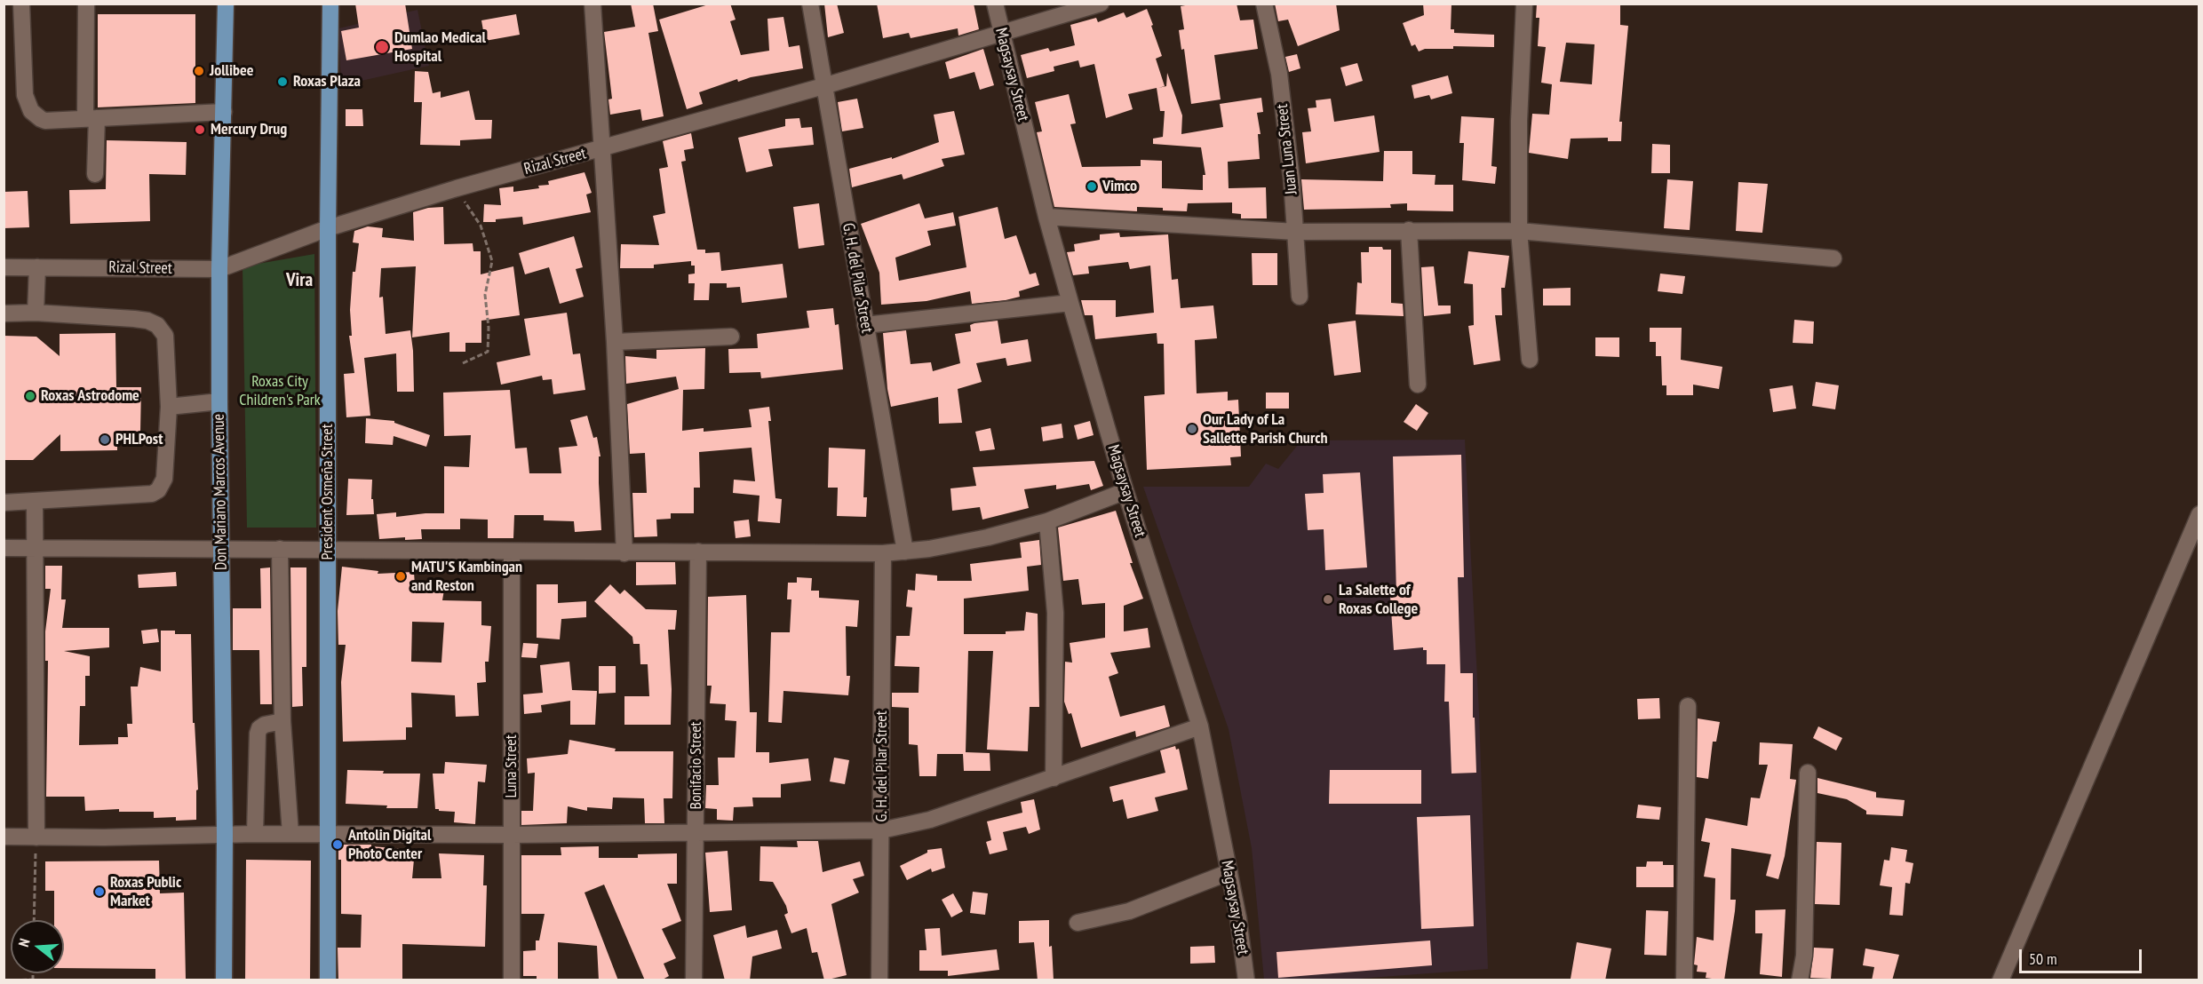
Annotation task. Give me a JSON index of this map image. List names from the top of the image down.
{
  "streets": {
    "main road": ["Don Mariano Marcos Avenue", "President Osmeña Street"],
    "street": [
      "Magsaysay Street",
      "Juan Luna Street",
      "Rizal Street",
      "G. H. del Pilar Street",
      "Bonifacio Street",
      "Luna Street"
    ]
  },
  "crossings": [
    ["Magsaysay Street", "Rizal Street"],
    ["Rizal Street", "G. H. del Pilar Street"],
    ["Rizal Street", "Don Mariano Marcos Avenue"],
    ["Rizal Street", "President Osmeña Street"]
  ],
  "districts": ["Vira"],
  "parks": ["Roxas City Children's Park"],
  "places": [
    "Dumlao Medical Hospital",
    "Jollibee",
    "Roxas Plaza",
    "Mercury Drug",
    "Vimco",
    "Roxas Astrodome",
    "Our Lady of La Sallette Parish Church",
    "PHLPost",
    "MATU'S Kambingan and Reston",
    "La Salette of Roxas College",
    "Antolin Digital Photo Center",
    "Roxas Public Market"
  ],
  "scale_bar": "50 m",
  "north": "left"
}
